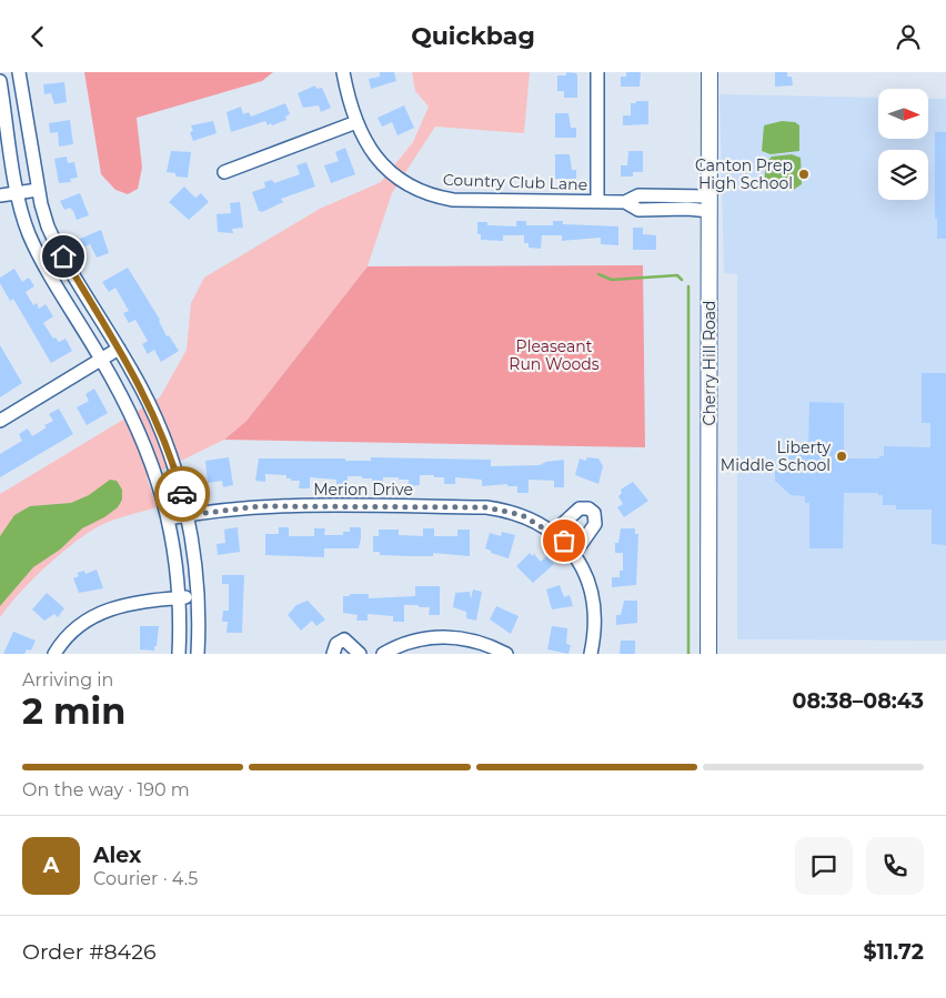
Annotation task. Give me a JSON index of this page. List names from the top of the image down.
{
  "streets": {
    "main road": ["Cherry Hill Road"],
    "street": ["Country Club Lane", "Merion Drive"]
  },
  "crossings": [
    ["Country Club Lane", "Cherry Hill Road"]
  ],
  "parks": ["Pleaseant Run Woods"],
  "places": ["Canton Prep High School", "Liberty Middle School"],
  "north": "right",
  "page": {
    "header": "Quickbag",
    "heading": ["2 min", "Arriving in", "08:38–08:43"],
    "panel": [
      "Alex",
      "Courier · 4.5",
      "Order #8426",
      "$11.72"
    ],
    "bar": "On the way · 190 m",
    "round": "A"
  }
}
